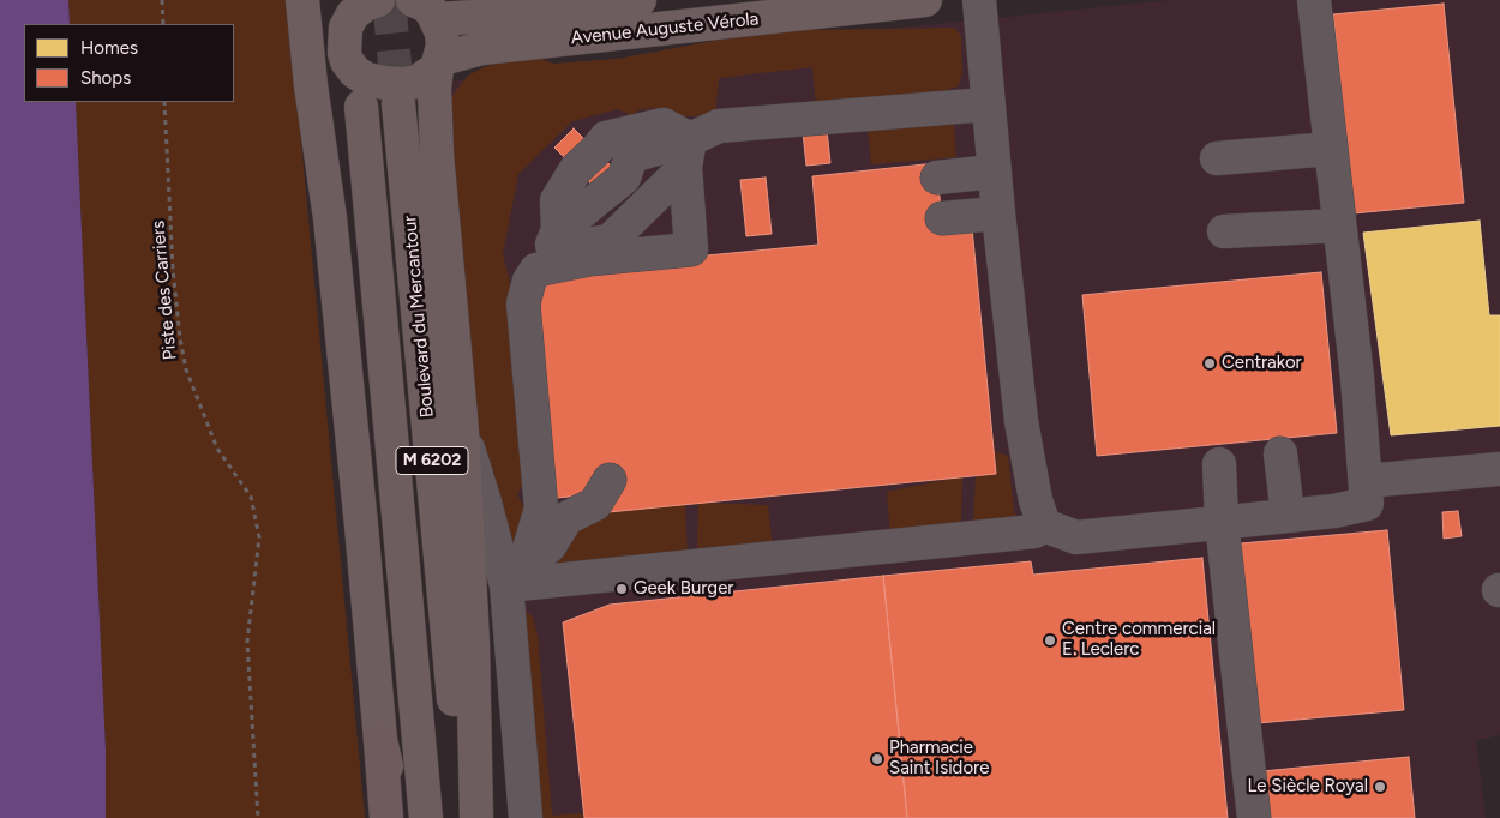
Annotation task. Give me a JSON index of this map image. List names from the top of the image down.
{
  "streets": {
    "main road": ["Avenue Auguste Vérola", "Boulevard du Mercantour", "M 6202"],
    "path": ["Piste des Carriers"]
  },
  "places": [
    "Centrakor",
    "Geek Burger",
    "Centre commercial E. Leclerc",
    "Pharmacie Saint Isidore",
    "Le Siècle Royal"
  ],
  "legend": ["Homes", "Shops"]
}
